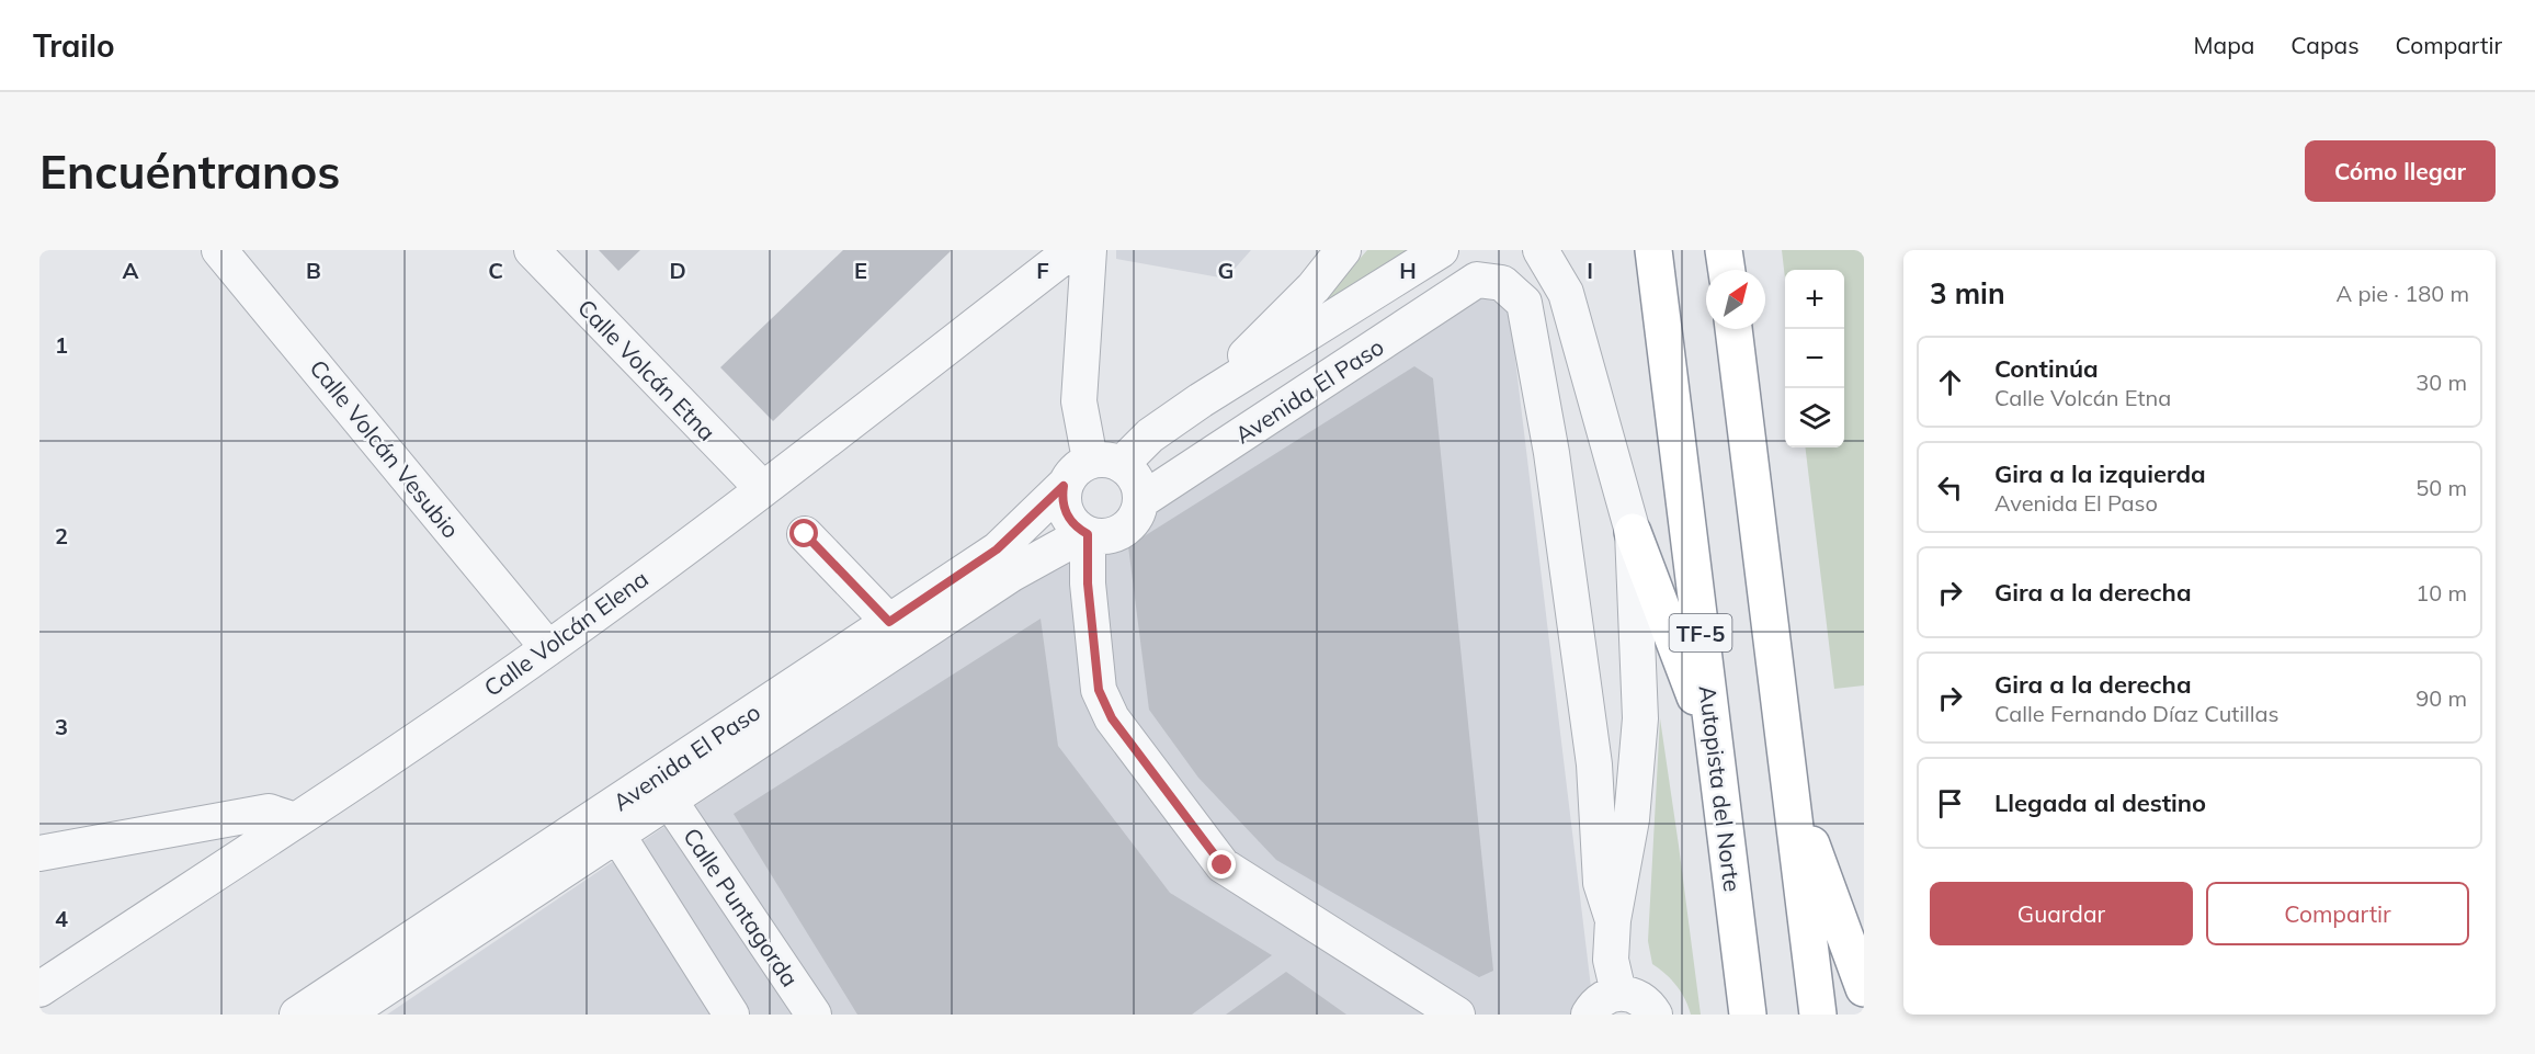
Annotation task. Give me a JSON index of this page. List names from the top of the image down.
{
  "streets": {
    "highway": ["TF-5", "Autopista del Norte"],
    "street": [
      "Calle Volcán Etna",
      "Avenida El Paso",
      "Calle Volcán Vesubio",
      "Calle Volcán Elena",
      "Calle Puntagorda"
    ]
  },
  "crossings": [
    ["Calle Volcán Etna", "Calle Volcán Elena"],
    ["Avenida El Paso", "Calle Puntagorda"],
    ["Calle Volcán Vesubio", "Calle Volcán Elena"]
  ],
  "north": "top right",
  "page": {
    "header": "Trailo",
    "nav": ["Mapa", "Capas", "Compartir"],
    "buttons": [
      "Cómo llegar",
      ["Guardar", "Compartir"]
    ],
    "title": "Encuéntranos",
    "heading": ["3 min", "A pie · 180 m"],
    "map_buttons": ["+", "−"],
    "list": [
      ["Continúa", "Calle Volcán Etna", "30 m"],
      ["Gira a la izquierda", "Avenida El Paso", "50 m"],
      ["Gira a la derecha", "10 m"],
      ["Gira a la derecha", "Calle Fernando Díaz Cutillas", "90 m"],
      "Llegada al destino"
    ]
  },
  "grid": {
    "columns": [
      "A",
      "B",
      "C",
      "D",
      "E",
      "F",
      "G",
      "H",
      "I"
    ],
    "rows": [
      "1",
      "2",
      "3",
      "4"
    ]
  }
}
